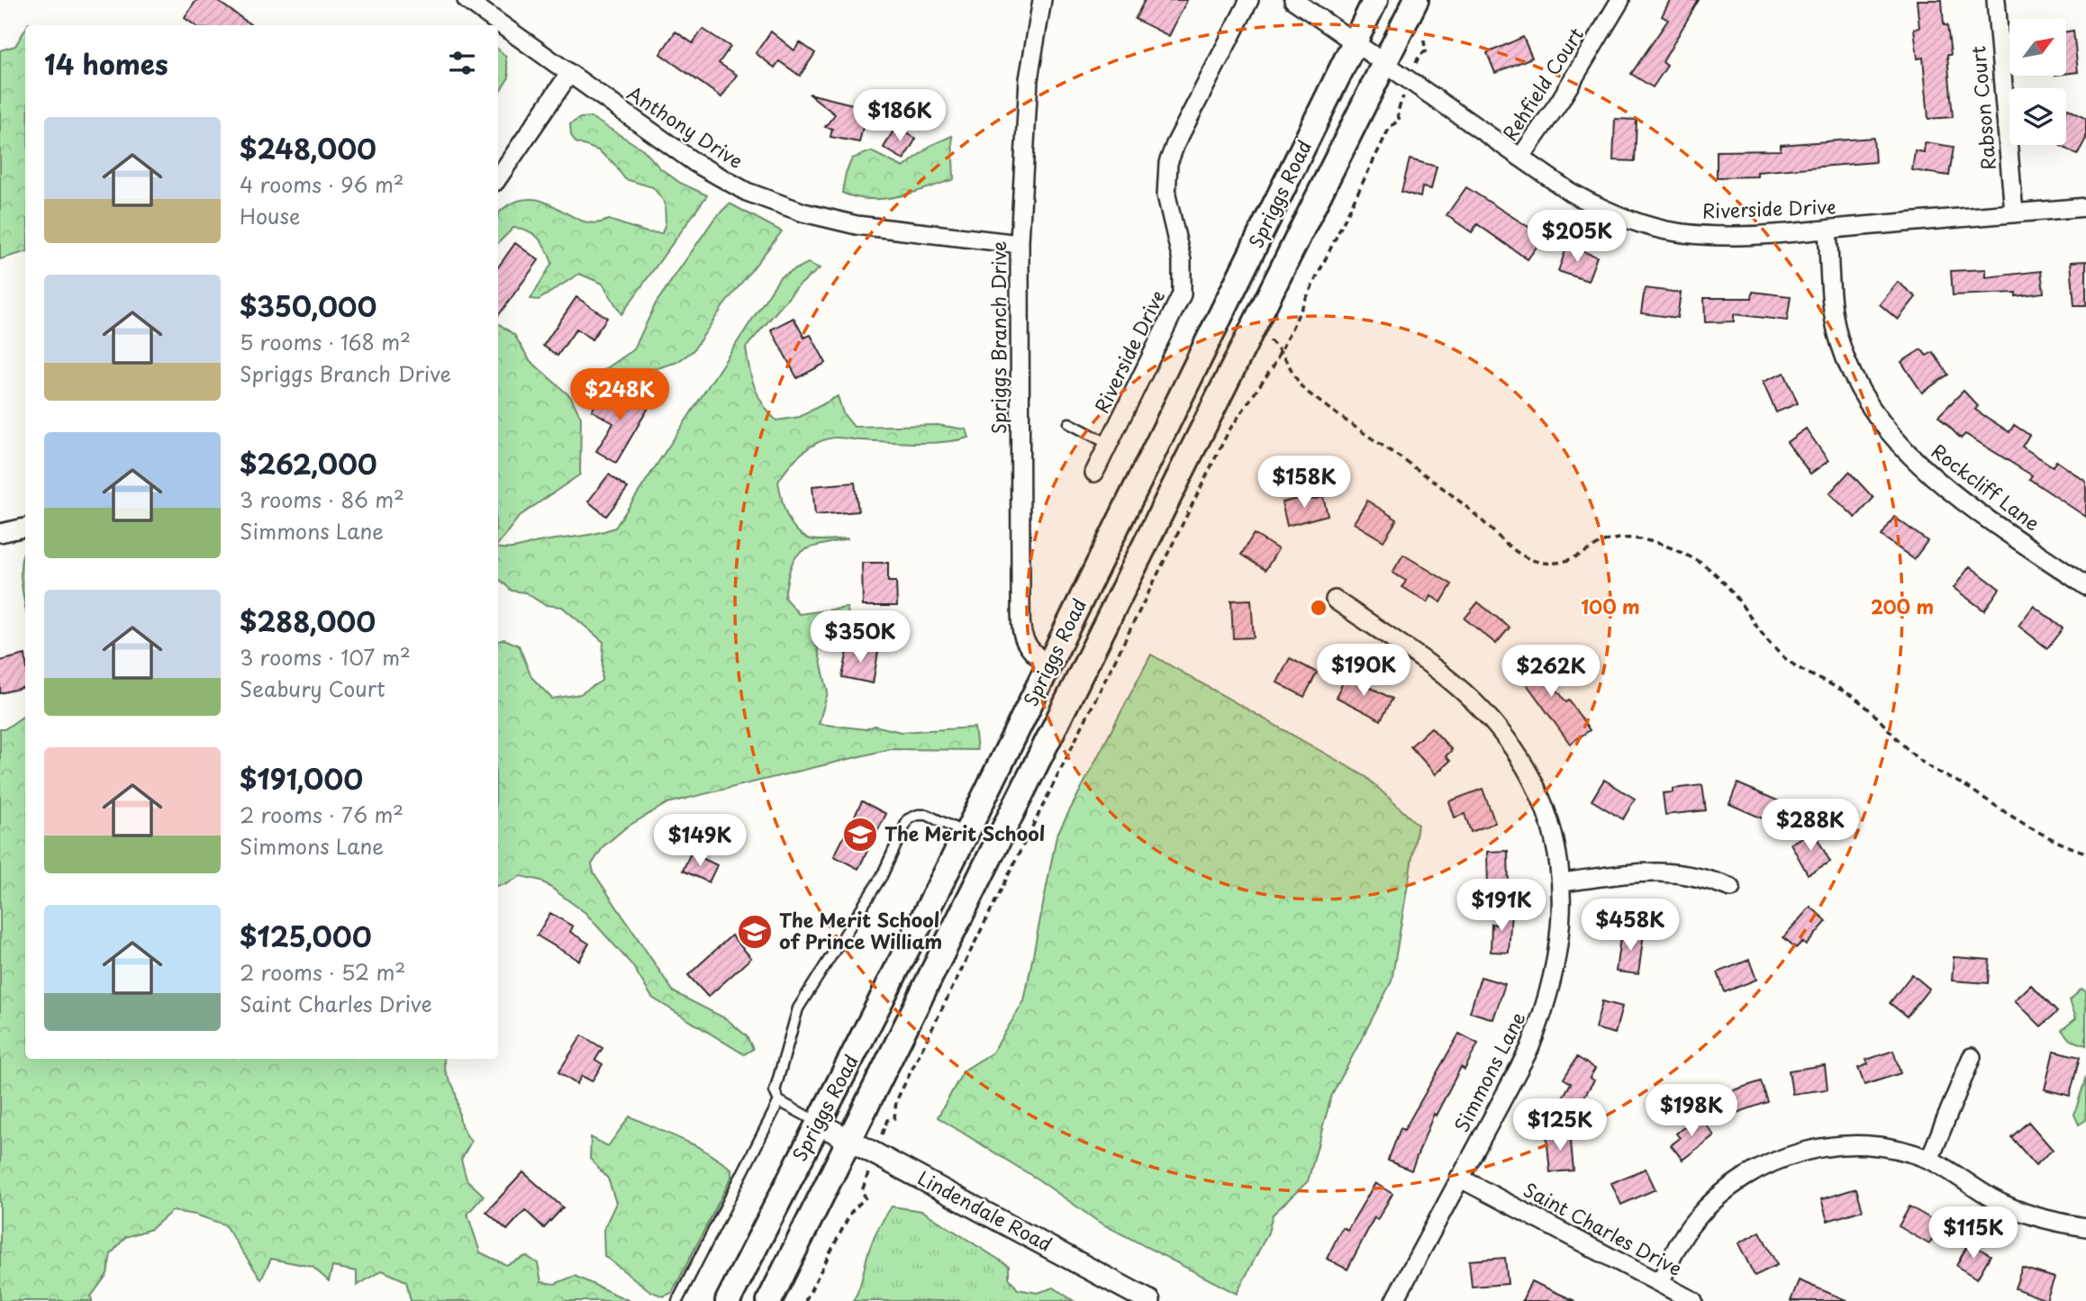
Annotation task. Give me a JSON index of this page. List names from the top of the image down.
{
  "streets": {
    "main road": ["Spriggs Road"],
    "street": [
      "Rehfield Court",
      "Rabson Court",
      "Anthony Drive",
      "Riverside Drive",
      "Spriggs Branch Drive",
      "Rockcliff Lane",
      "Simmons Lane",
      "Lindendale Road",
      "Saint Charles Drive"
    ]
  },
  "crossings": [
    ["Rehfield Court", "Riverside Drive"],
    ["Rabson Court", "Riverside Drive"],
    ["Anthony Drive", "Spriggs Branch Drive"],
    ["Spriggs Road", "Riverside Drive"],
    ["Spriggs Road", "Spriggs Branch Drive"],
    ["Spriggs Road", "Lindendale Road"],
    ["Riverside Drive", "Rockcliff Lane"],
    ["Simmons Lane", "Saint Charles Drive"]
  ],
  "places": {
    "school or university": ["The Merit School", "The Merit School of Prince William"]
  },
  "north": "top right",
  "page": {
    "heading": "14 homes",
    "price": [
      "$186K",
      "$205K",
      "$248K",
      "$158K",
      "$350K",
      "$190K",
      "$262K",
      "$288K",
      "$149K",
      "$191K",
      "$458K",
      "$198K",
      "$125K",
      "$115K"
    ],
    "list": [
      {
        "name": "$248,000",
        "note": "4 rooms · 96 m² · House"
      },
      {
        "name": "$350,000",
        "note": "5 rooms · 168 m² · Spriggs Branch Drive"
      },
      {
        "name": "$262,000",
        "note": "3 rooms · 86 m² · Simmons Lane"
      },
      {
        "name": "$288,000",
        "note": "3 rooms · 107 m² · Seabury Court"
      },
      {
        "name": "$191,000",
        "note": "2 rooms · 76 m² · Simmons Lane"
      },
      {
        "name": "$125,000",
        "note": "2 rooms · 52 m² · Saint Charles Drive"
      }
    ]
  },
  "rings": ["100 m", "200 m"]
}
